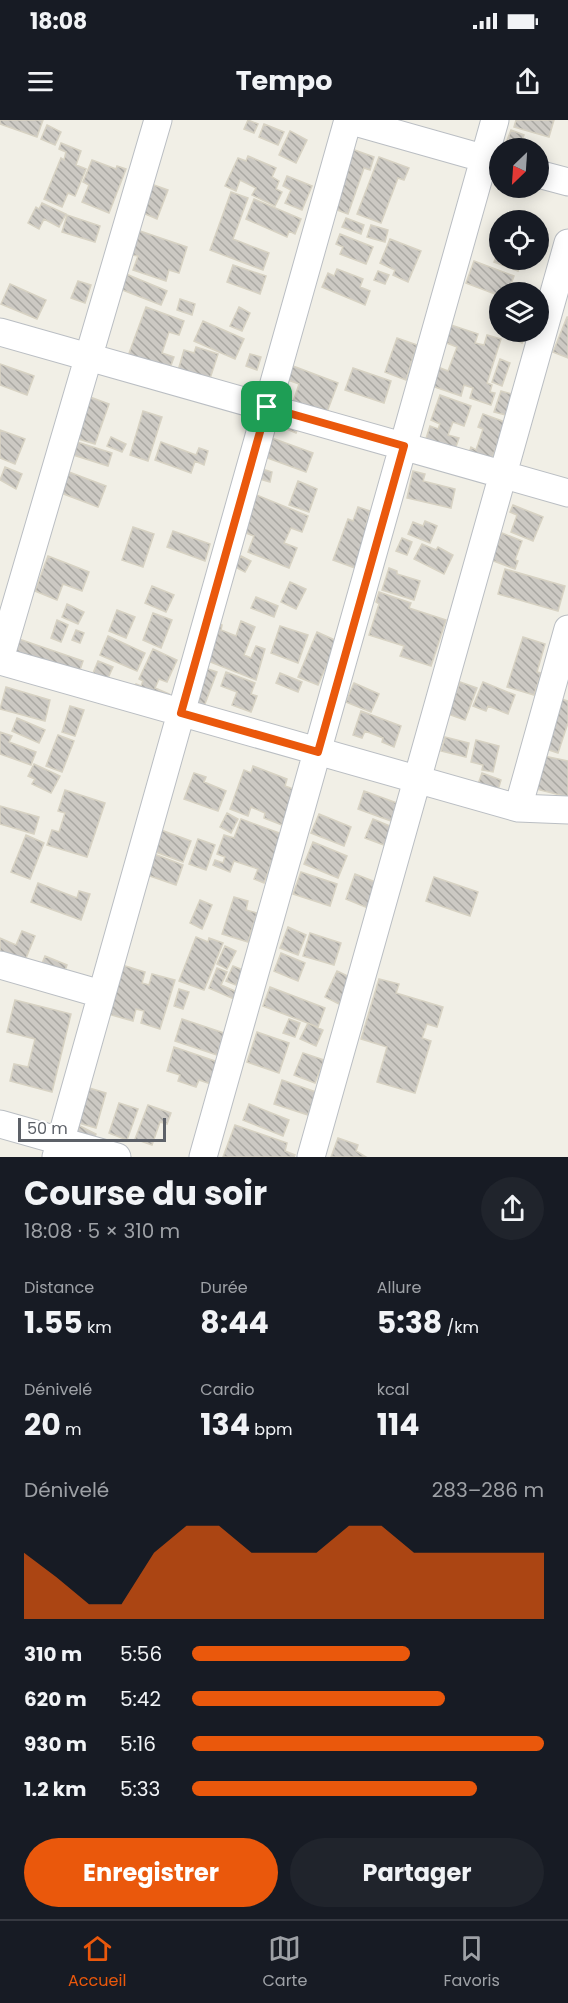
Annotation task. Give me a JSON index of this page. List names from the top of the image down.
{
  "scale_bar": "50 m",
  "north": "bottom left",
  "page": {
    "status": "18:08",
    "header": "Tempo",
    "scale": "50 m",
    "heading": ["Course du soir", "18:08 · 5 × 310 m"],
    "stats": [
      ["Distance", "1.55 km"],
      ["Durée", "8:44"],
      ["Allure", "5:38 /km"],
      ["Dénivelé", "20 m"],
      ["Cardio", "134 bpm"],
      ["kcal", "114"]
    ],
    "chart": ["Dénivelé", "283–286 m"],
    "list": [
      {
        "name": "310 m",
        "note": "5:56"
      },
      {
        "name": "620 m",
        "note": "5:42"
      },
      {
        "name": "930 m",
        "note": "5:16"
      },
      {
        "name": "1.2 km",
        "note": "5:33"
      }
    ],
    "buttons": ["Enregistrer", "Partager"],
    "tabs": ["Accueil", "Carte", "Favoris"]
  }
}
